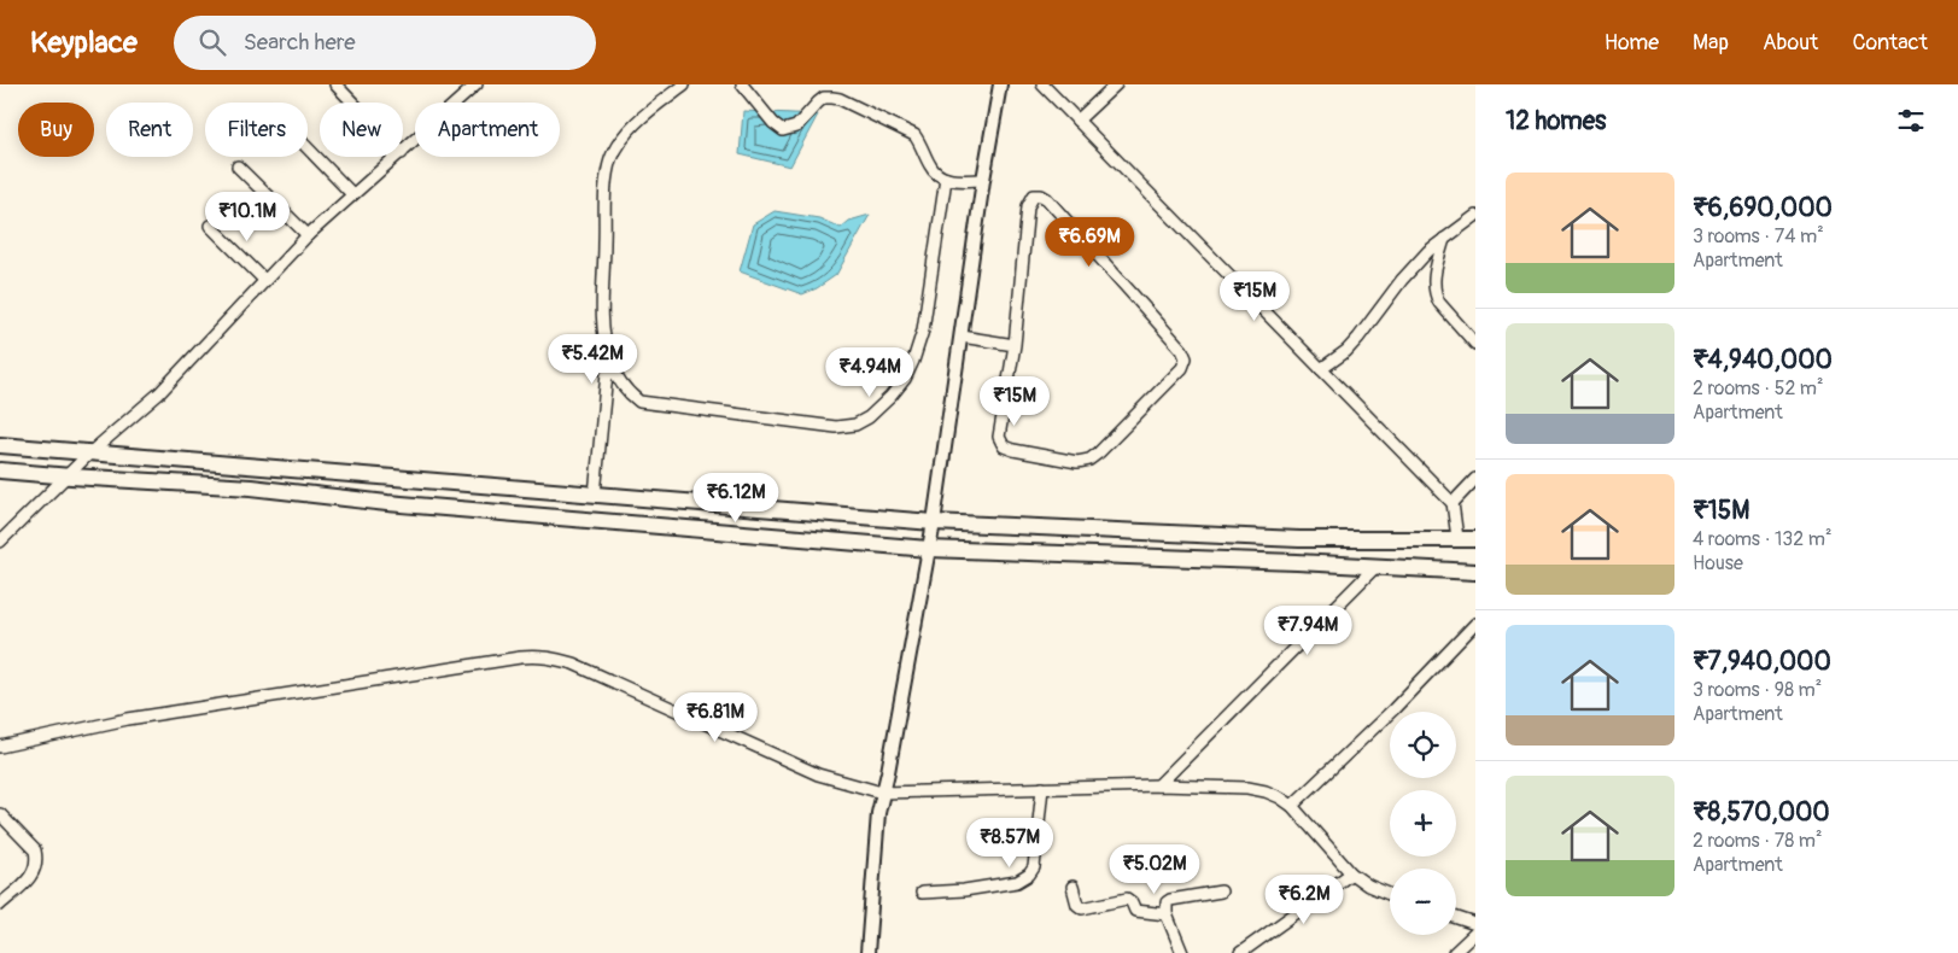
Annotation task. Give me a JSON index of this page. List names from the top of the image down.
{
  "page": {
    "header": "Keyplace",
    "search": "Search here",
    "nav": [
      "Home",
      "Map",
      "About",
      "Contact"
    ],
    "heading": "12 homes",
    "chip": [
      "Buy",
      "Rent",
      "Filters",
      "New",
      "Apartment"
    ],
    "list": [
      {
        "name": "₹6,690,000",
        "note": "3 rooms · 74 m² · Apartment"
      },
      {
        "name": "₹4,940,000",
        "note": "2 rooms · 52 m² · Apartment"
      },
      {
        "name": "₹15M",
        "note": "4 rooms · 132 m² · House"
      },
      {
        "name": "₹7,940,000",
        "note": "3 rooms · 98 m² · Apartment"
      },
      {
        "name": "₹8,570,000",
        "note": "2 rooms · 78 m² · Apartment"
      }
    ],
    "price": [
      "₹10.1M",
      "₹6.69M",
      "₹15M",
      "₹5.42M",
      "₹4.94M",
      "₹15M",
      "₹6.12M",
      "₹7.94M",
      "₹6.81M",
      "₹8.57M",
      "₹5.02M",
      "₹6.2M"
    ],
    "map_buttons": ["+", "−"]
  }
}
